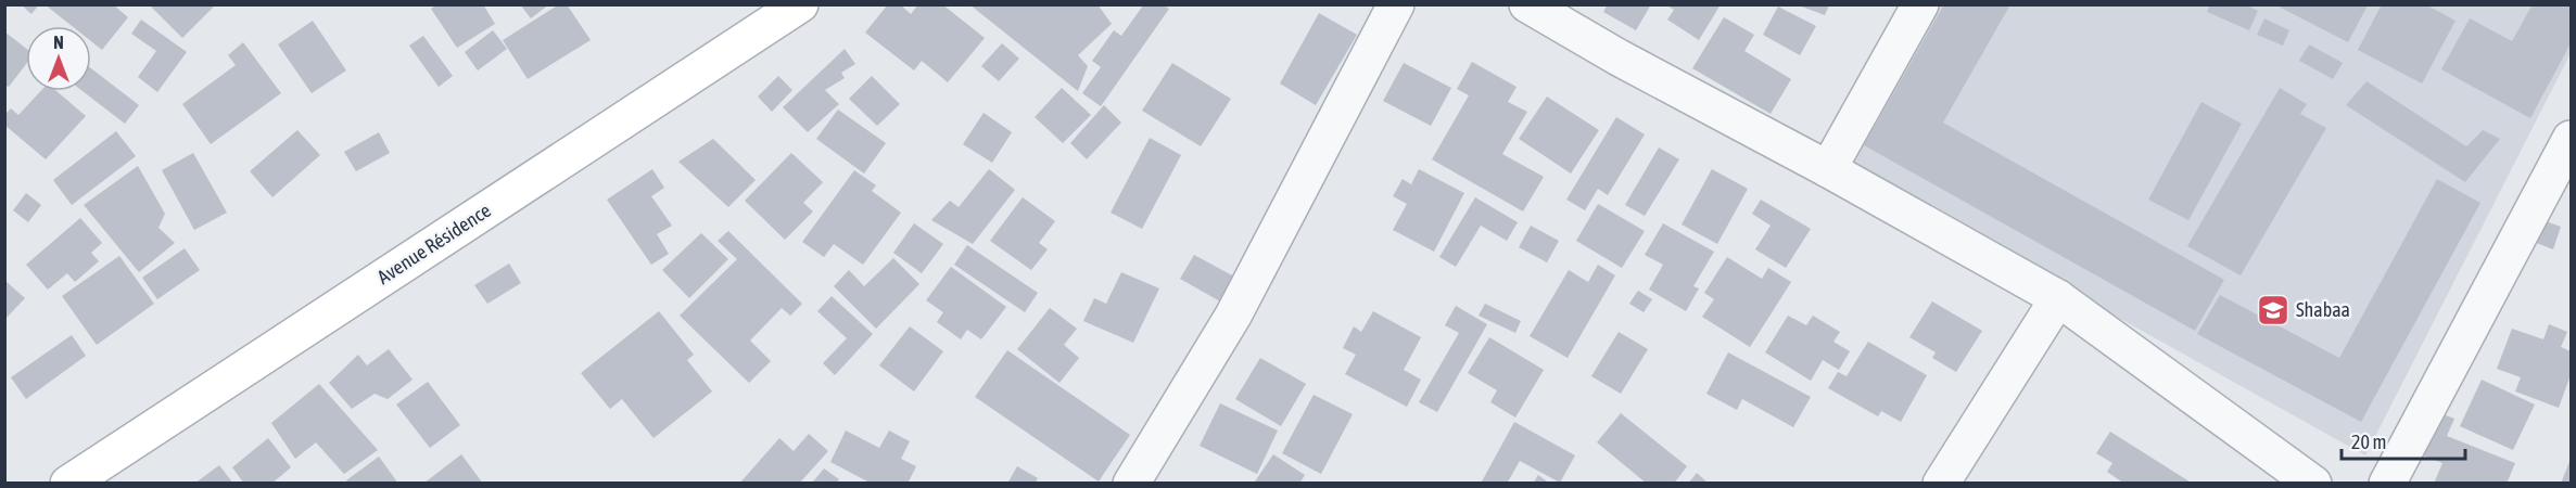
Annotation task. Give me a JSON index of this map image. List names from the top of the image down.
{
  "streets": {
    "main road": ["Avenue Résidence"]
  },
  "places": {
    "school or university": ["Shabaa"]
  },
  "scale_bar": "20 m",
  "north": "top"
}
